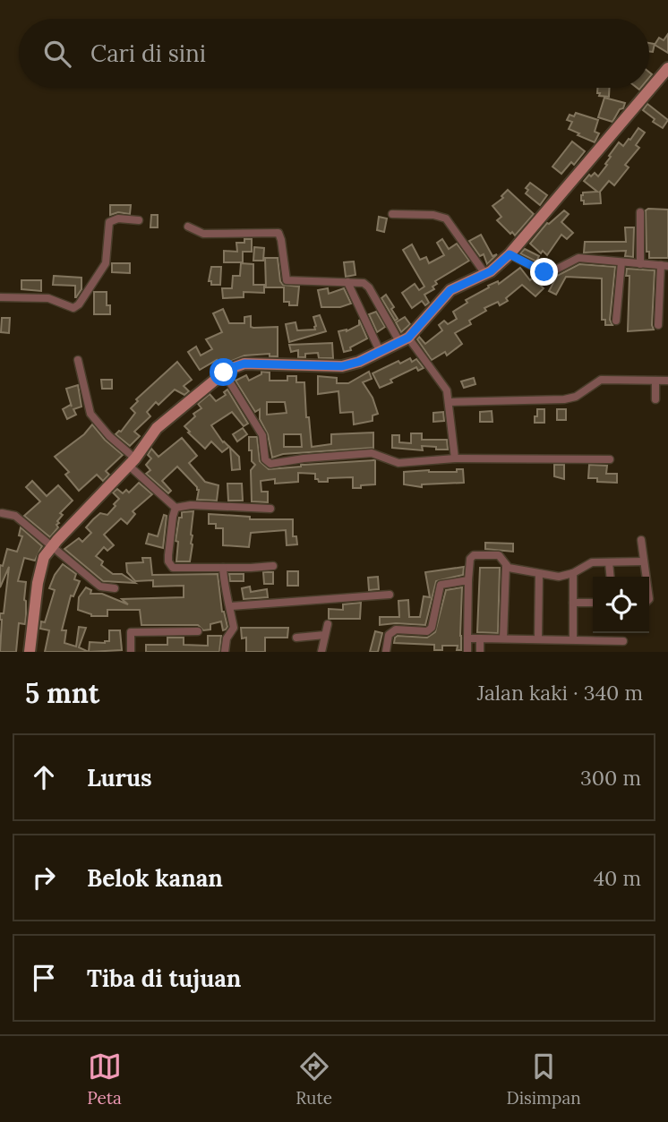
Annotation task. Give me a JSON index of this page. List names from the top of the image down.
{
  "page": {
    "search": "Cari di sini",
    "heading": ["5 mnt", "Jalan kaki · 340 m"],
    "list": [
      ["Lurus", "300 m"],
      ["Belok kanan", "40 m"],
      "Tiba di tujuan"
    ],
    "nav": ["Peta", "Rute", "Disimpan"]
  }
}
